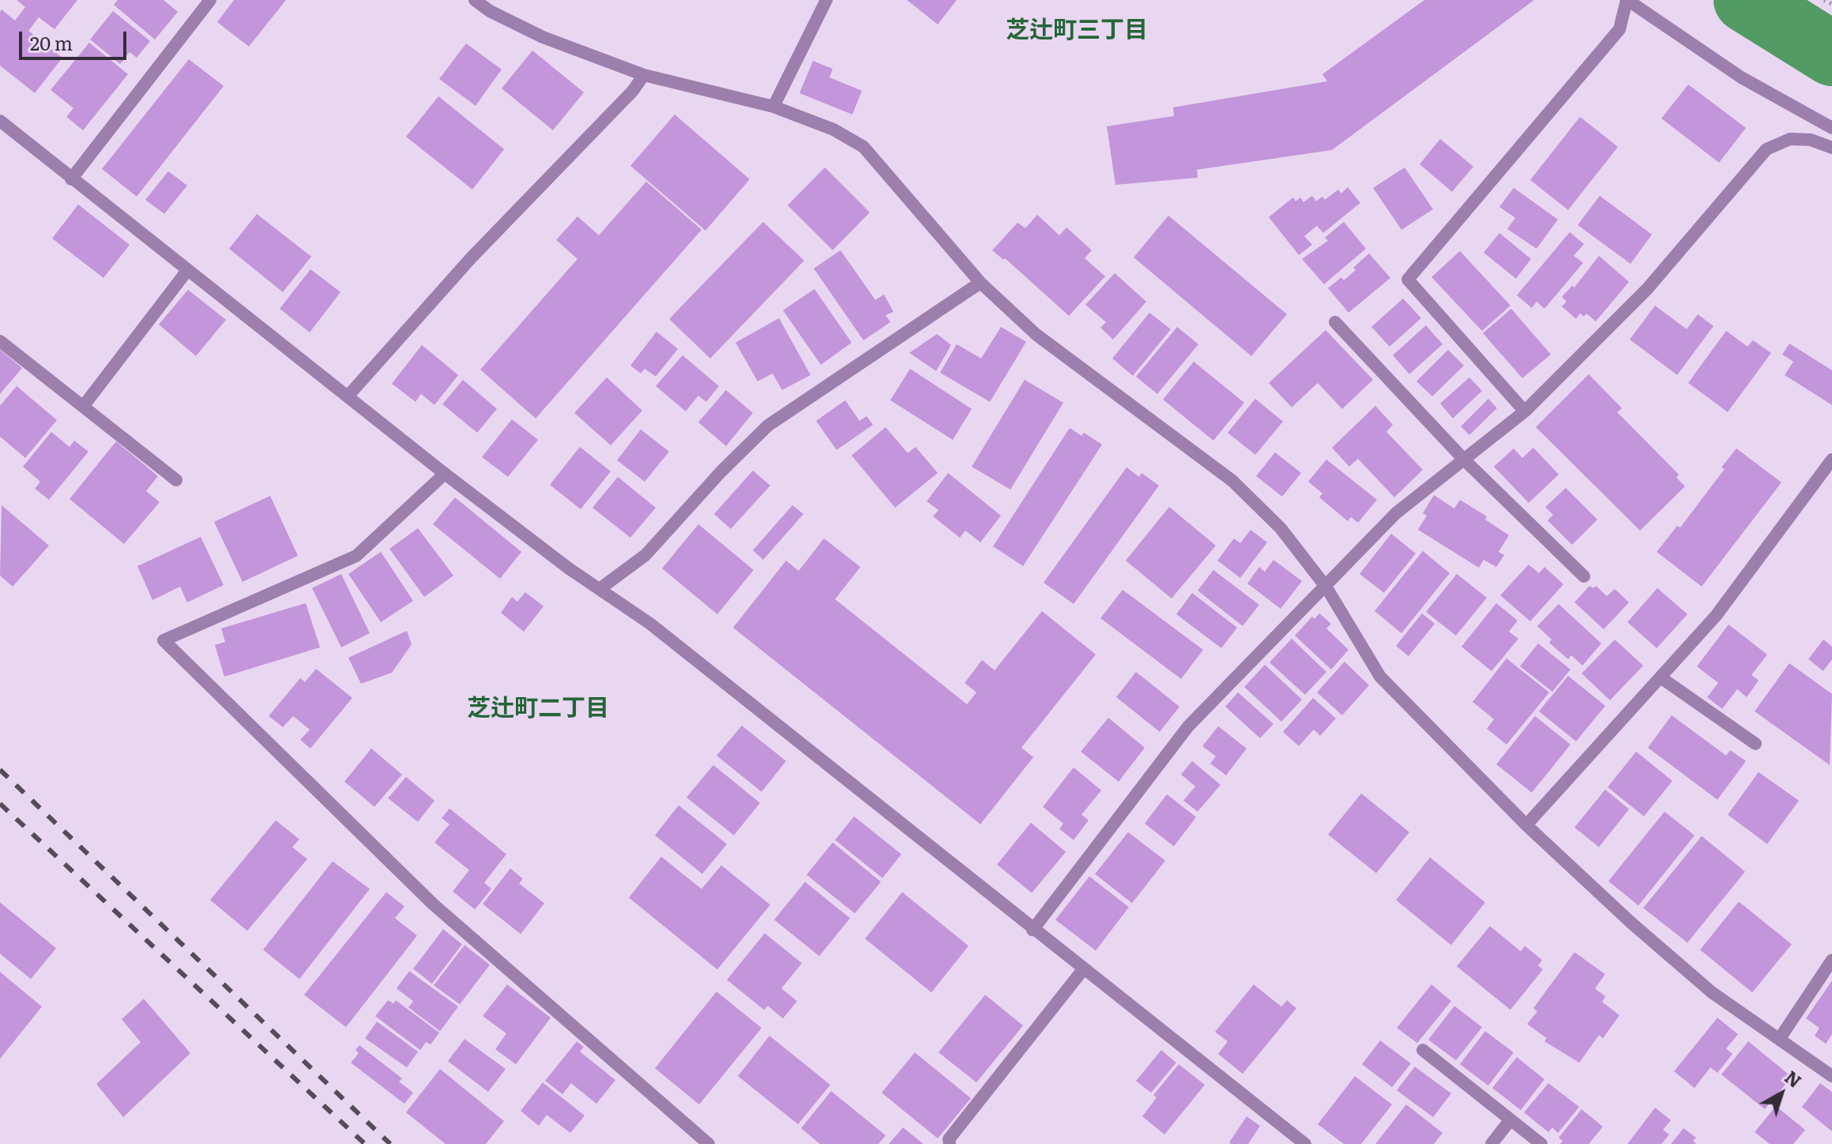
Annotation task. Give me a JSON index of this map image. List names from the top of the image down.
{
  "districts": ["芝辻町三丁目", "芝辻町二丁目"],
  "scale_bar": "20 m",
  "north": "top right"
}
